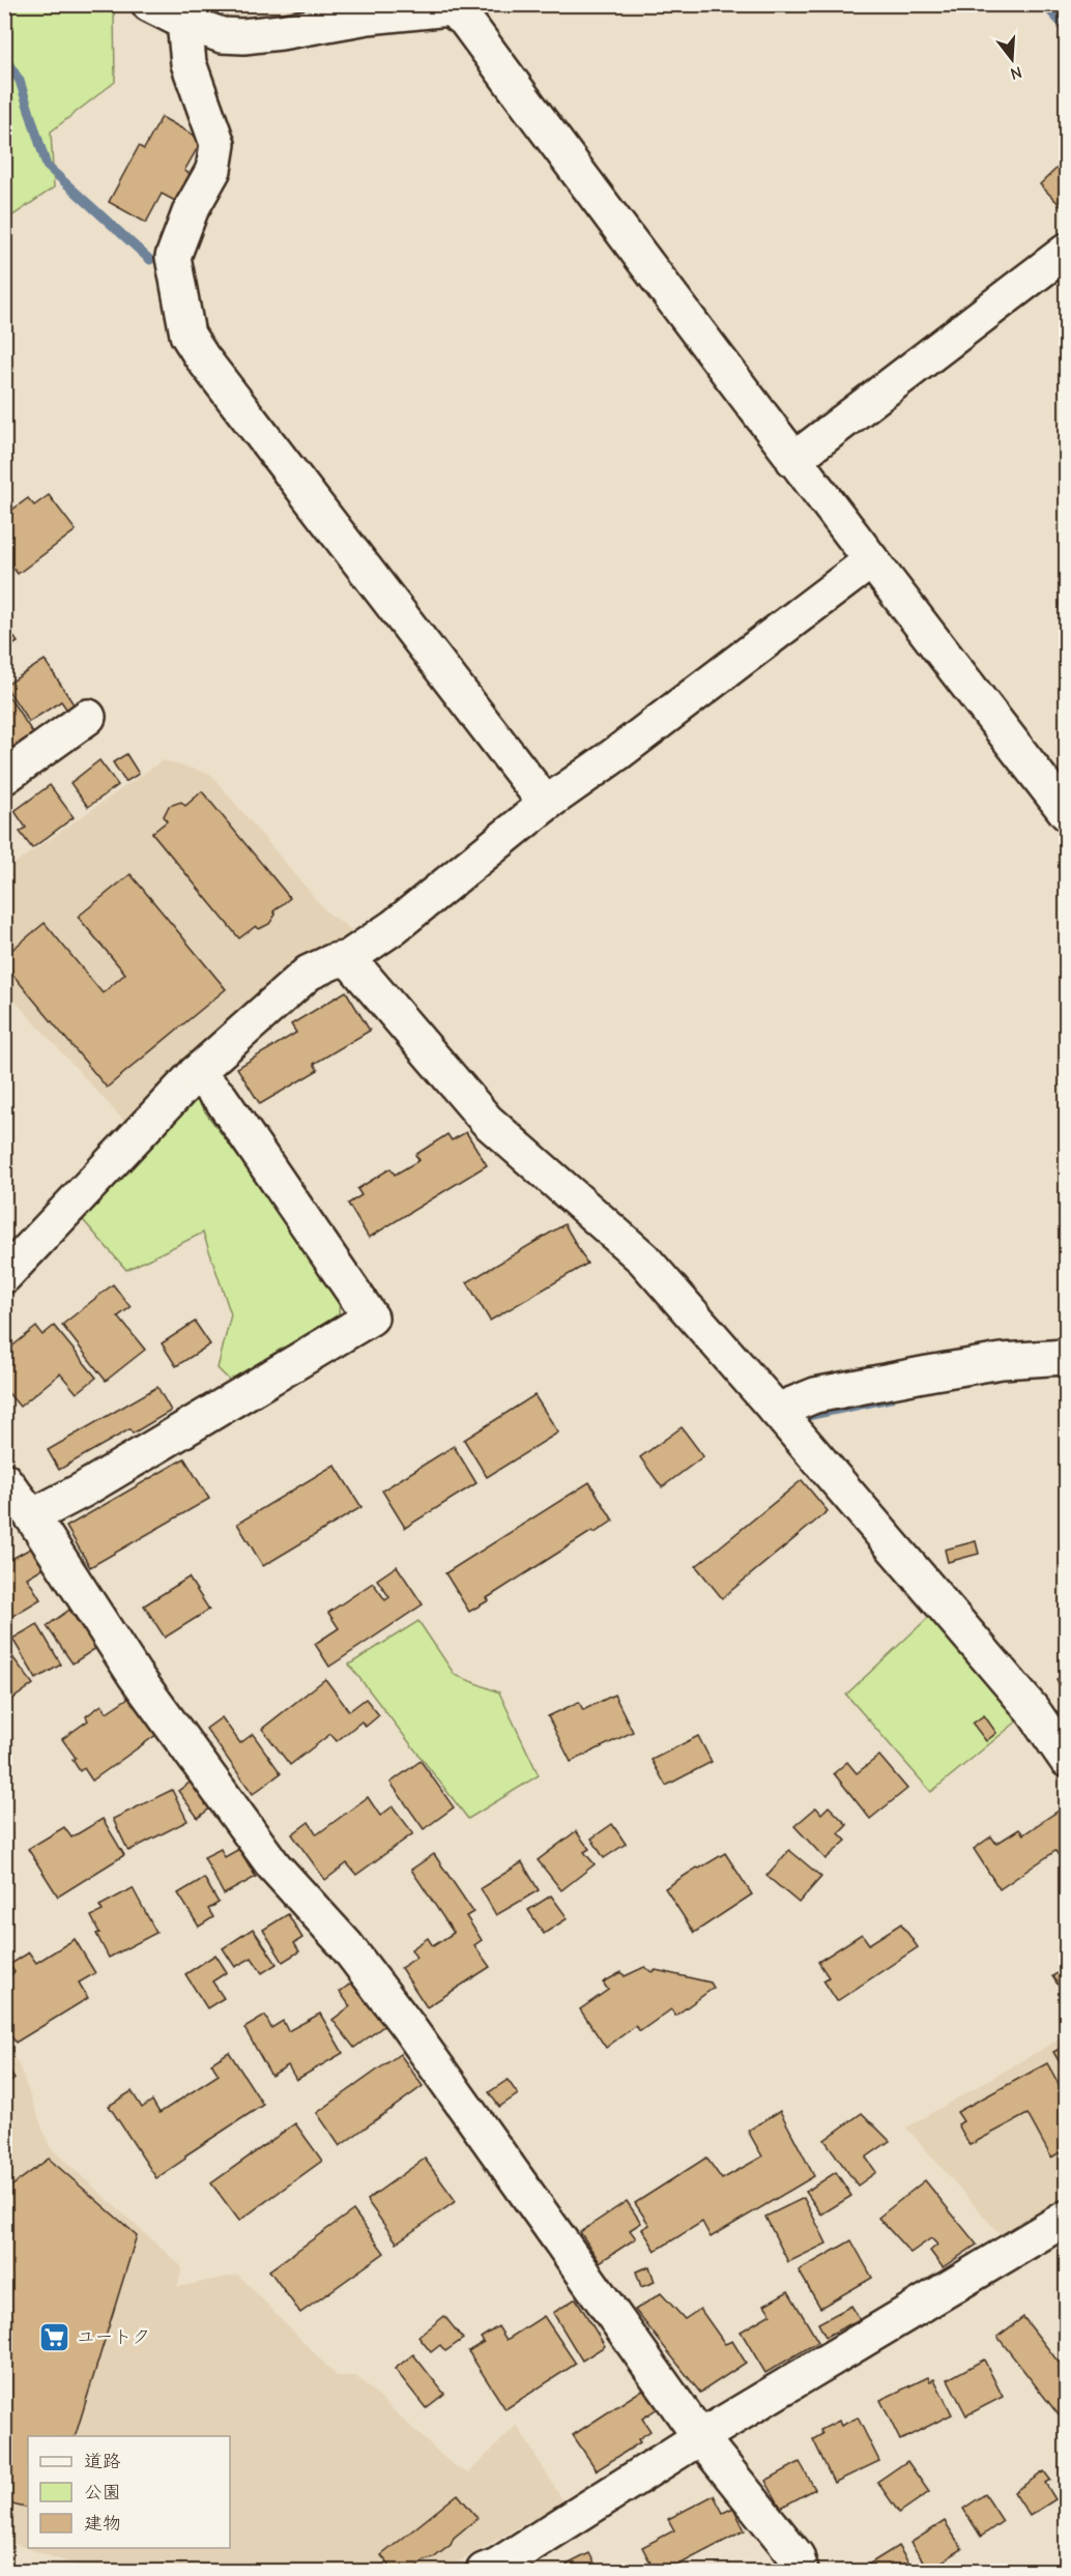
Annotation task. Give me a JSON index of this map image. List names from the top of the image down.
{
  "places": {
    "supermarket": ["ユートク"]
  },
  "legend": ["道路", "公園", "建物"],
  "north": "bottom"
}
